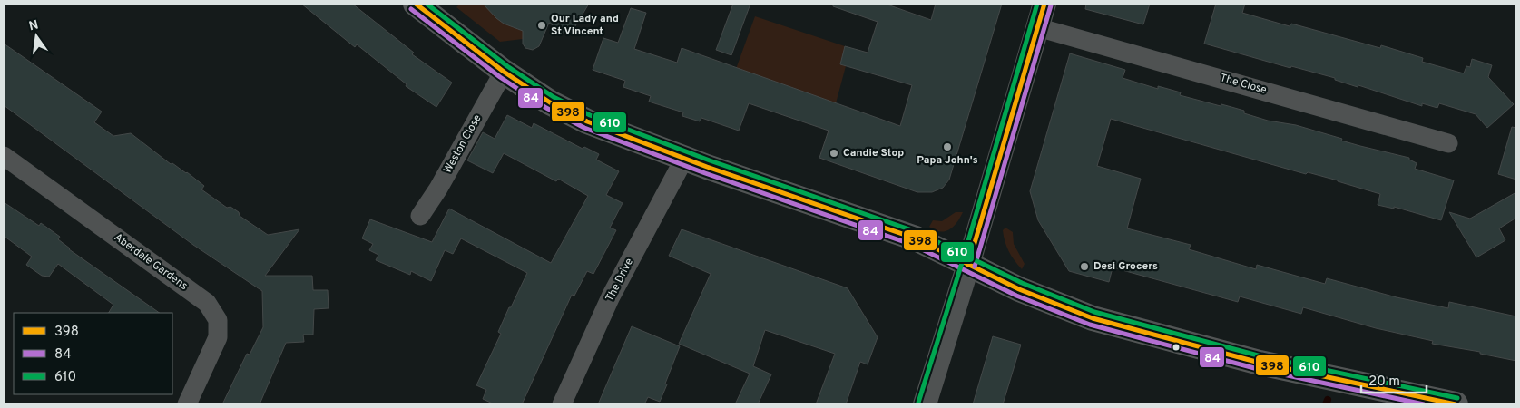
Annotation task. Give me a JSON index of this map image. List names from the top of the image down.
{
  "streets": {
    "street": [
      "The Close",
      "Weston Close",
      "Aberdale Gardens",
      "The Drive"
    ]
  },
  "places": [
    "Our Lady and St Vincent",
    "Papa John's",
    "Candie Stop",
    "Desi Grocers"
  ],
  "lines": ["transit line 398", "transit line 610", "transit line 84"],
  "legend": ["398", "84", "610"],
  "scale_bar": "20 m",
  "north": "top"
}
